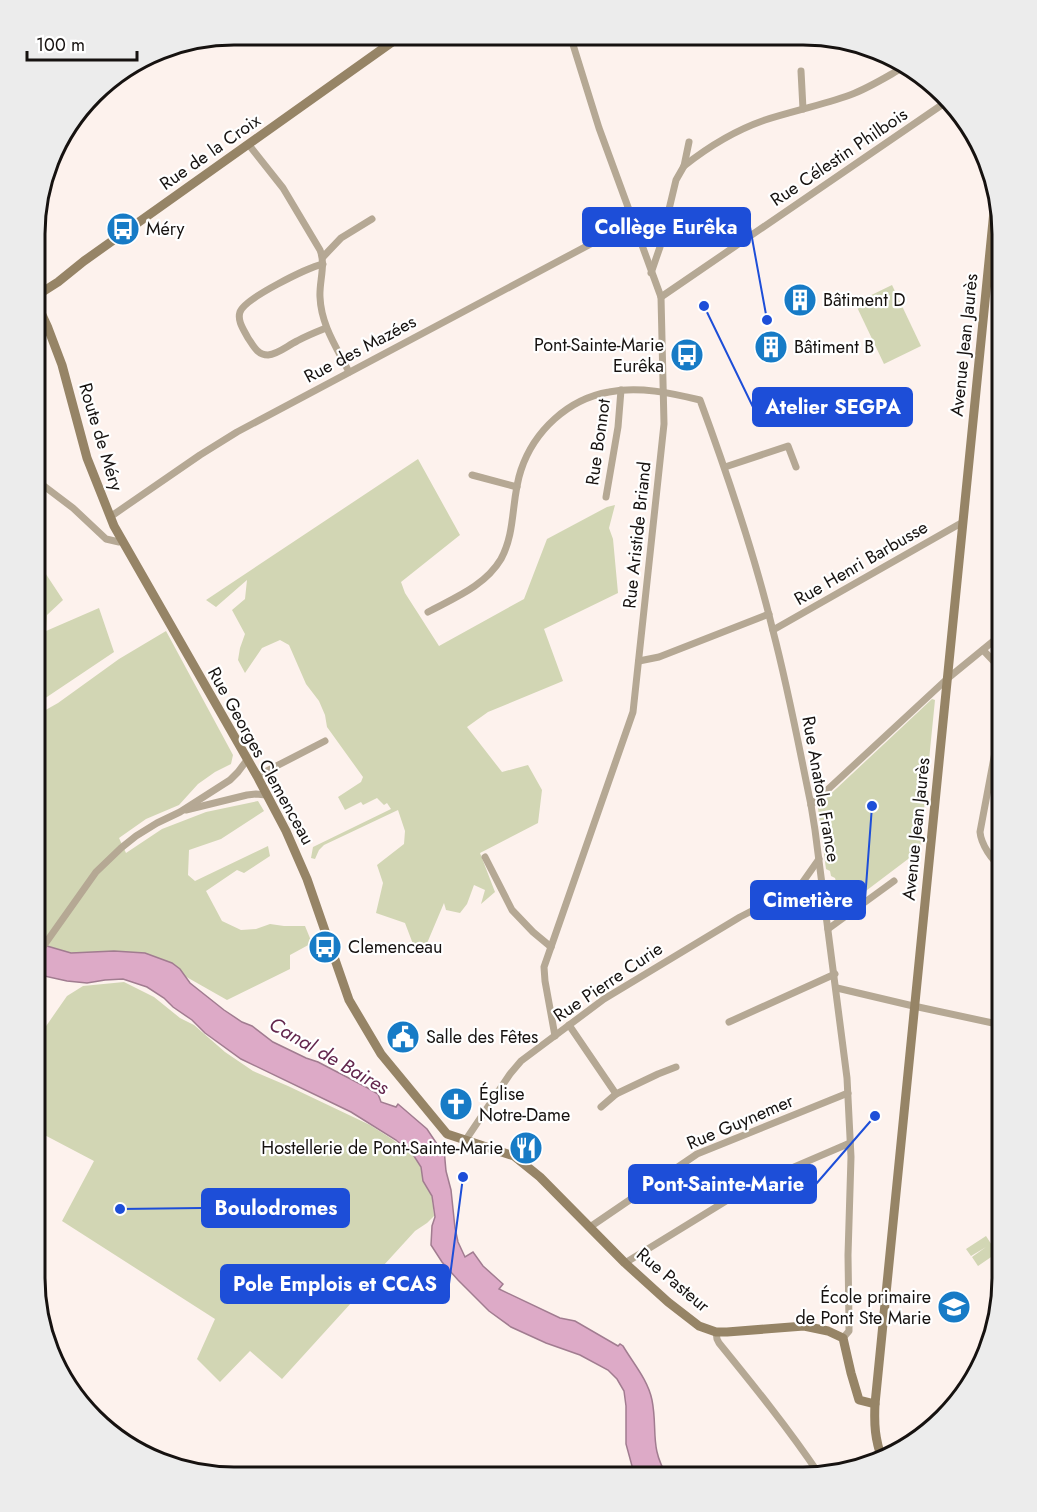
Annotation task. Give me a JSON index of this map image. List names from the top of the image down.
{
  "streets": {
    "main road": [
      "Rue de la Croix",
      "Avenue Jean Jaurès",
      "Route de Méry",
      "Rue Georges Clemenceau",
      "Rue Pasteur"
    ],
    "street": [
      "Rue Célestin Philbois",
      "Rue des Mazées",
      "Rue Bonnot",
      "Rue Aristide Briand",
      "Rue Henri Barbusse",
      "Rue Anatole France",
      "Rue Pierre Curie",
      "Rue Guynemer"
    ]
  },
  "crossings": [
    ["Rue Célestin Philbois", "Rue Aristide Briand"],
    ["Avenue Jean Jaurès", "Rue Henri Barbusse"],
    ["Rue des Mazées", "Route de Méry"],
    ["Rue des Mazées", "Rue Aristide Briand"],
    ["Route de Méry", "Rue Georges Clemenceau"],
    ["Rue Aristide Briand", "Rue Anatole France"],
    ["Rue Aristide Briand", "Rue Pierre Curie"],
    ["Rue Henri Barbusse", "Rue Anatole France"],
    ["Rue Georges Clemenceau", "Rue Pasteur"],
    ["Rue Anatole France", "Rue Pierre Curie"],
    ["Rue Anatole France", "Rue Guynemer"],
    ["Rue Anatole France", "Rue Pasteur"],
    ["Rue Pierre Curie", "Rue Pasteur"],
    ["Rue Guynemer", "Rue Pasteur"]
  ],
  "water": ["Canal de Baires"],
  "places": {
    "bus stop": ["Méry", "Pont-Sainte-Marie Eurêka", "Clemenceau"],
    "building": ["Bâtiment D", "Bâtiment B"],
    "other": [
      "Atelier SEGPA",
      "Collège Eurêka",
      "Cimetière",
      "Pont-Sainte-Marie",
      "Pole Emplois et CCAS",
      "Boulodromes"
    ],
    "public building": ["Salle des Fêtes"],
    "church": ["Église Notre-Dame"],
    "restaurant": ["Hostellerie de Pont-Sainte-Marie"],
    "school or university": ["École primaire de Pont Ste Marie"]
  },
  "scale_bar": "100 m"
}
